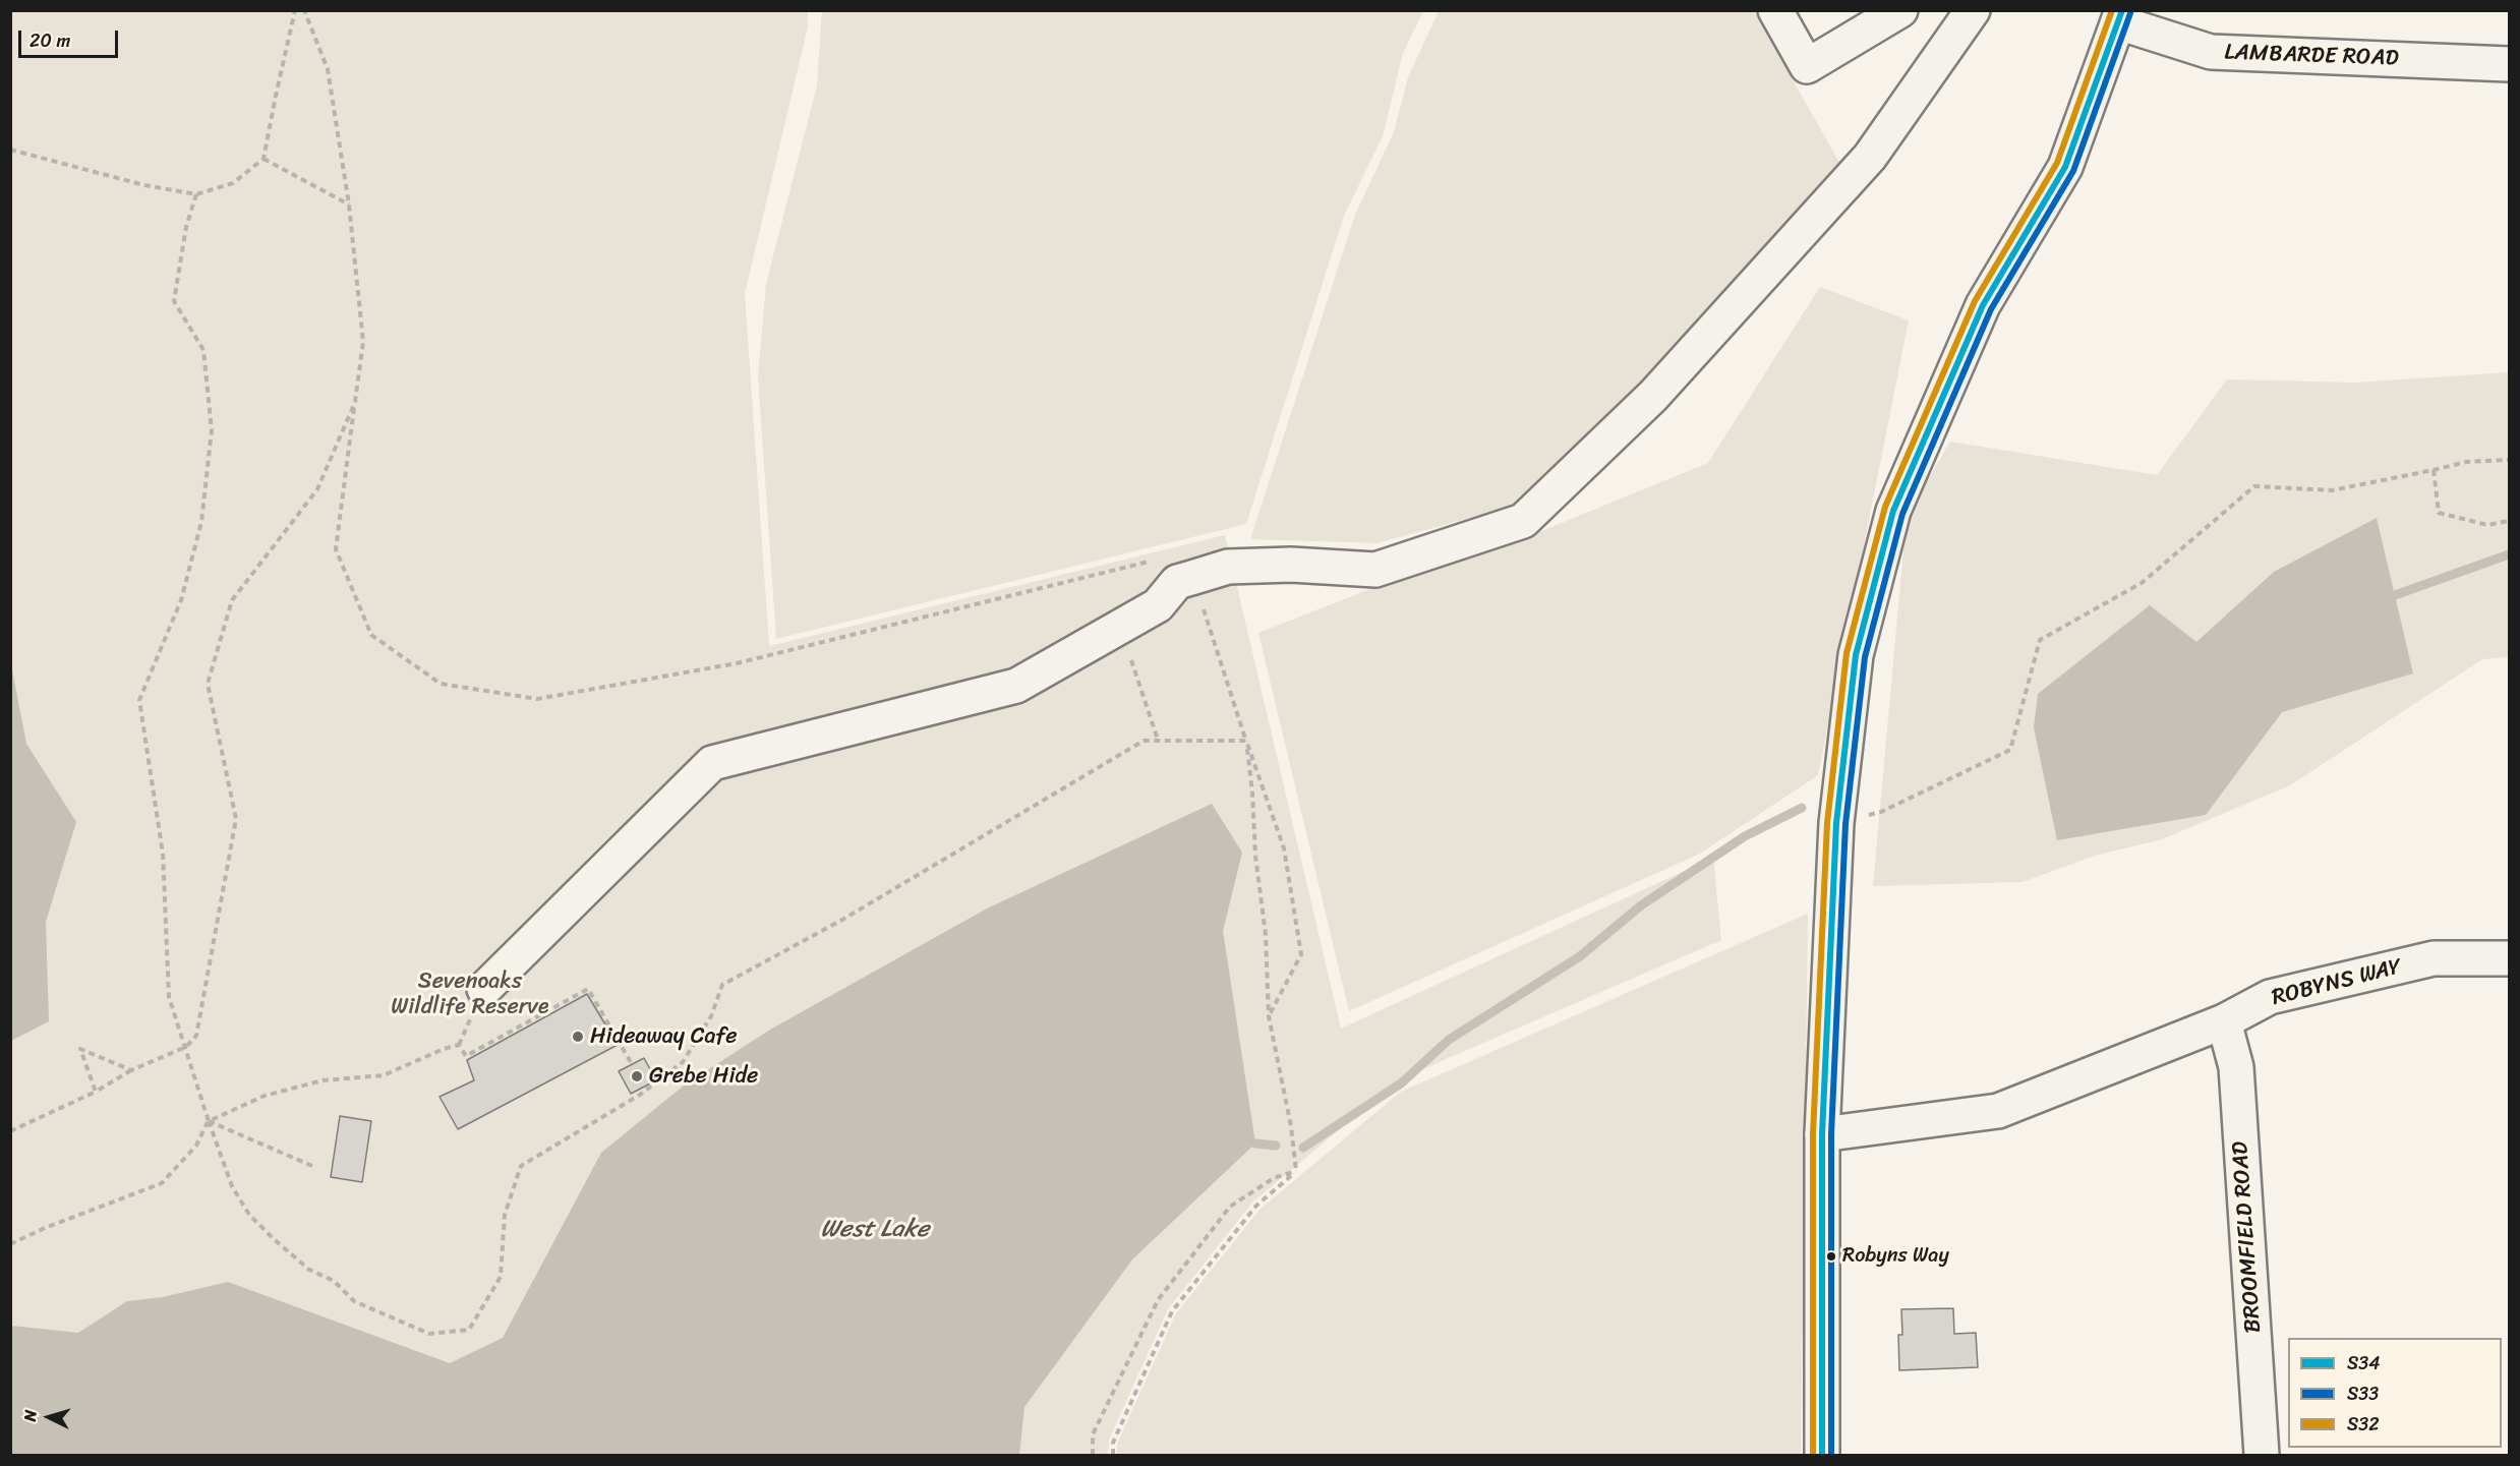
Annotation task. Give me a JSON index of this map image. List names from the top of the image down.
{
  "streets": {
    "main road": ["LAMBARDE ROAD", "ROBYNS WAY", "BROOMFIELD ROAD"]
  },
  "crossings": [
    ["ROBYNS WAY", "BROOMFIELD ROAD"]
  ],
  "water": ["West Lake"],
  "parks": ["Sevenoaks Wildlife Reserve"],
  "places": ["Hideaway Cafe", "Grebe Hide", "Robyns Way"],
  "lines": ["transit line S34", "transit line S32", "transit line S33"],
  "legend": ["S34", "S33", "S32"],
  "scale_bar": "20 m",
  "north": "left"
}
